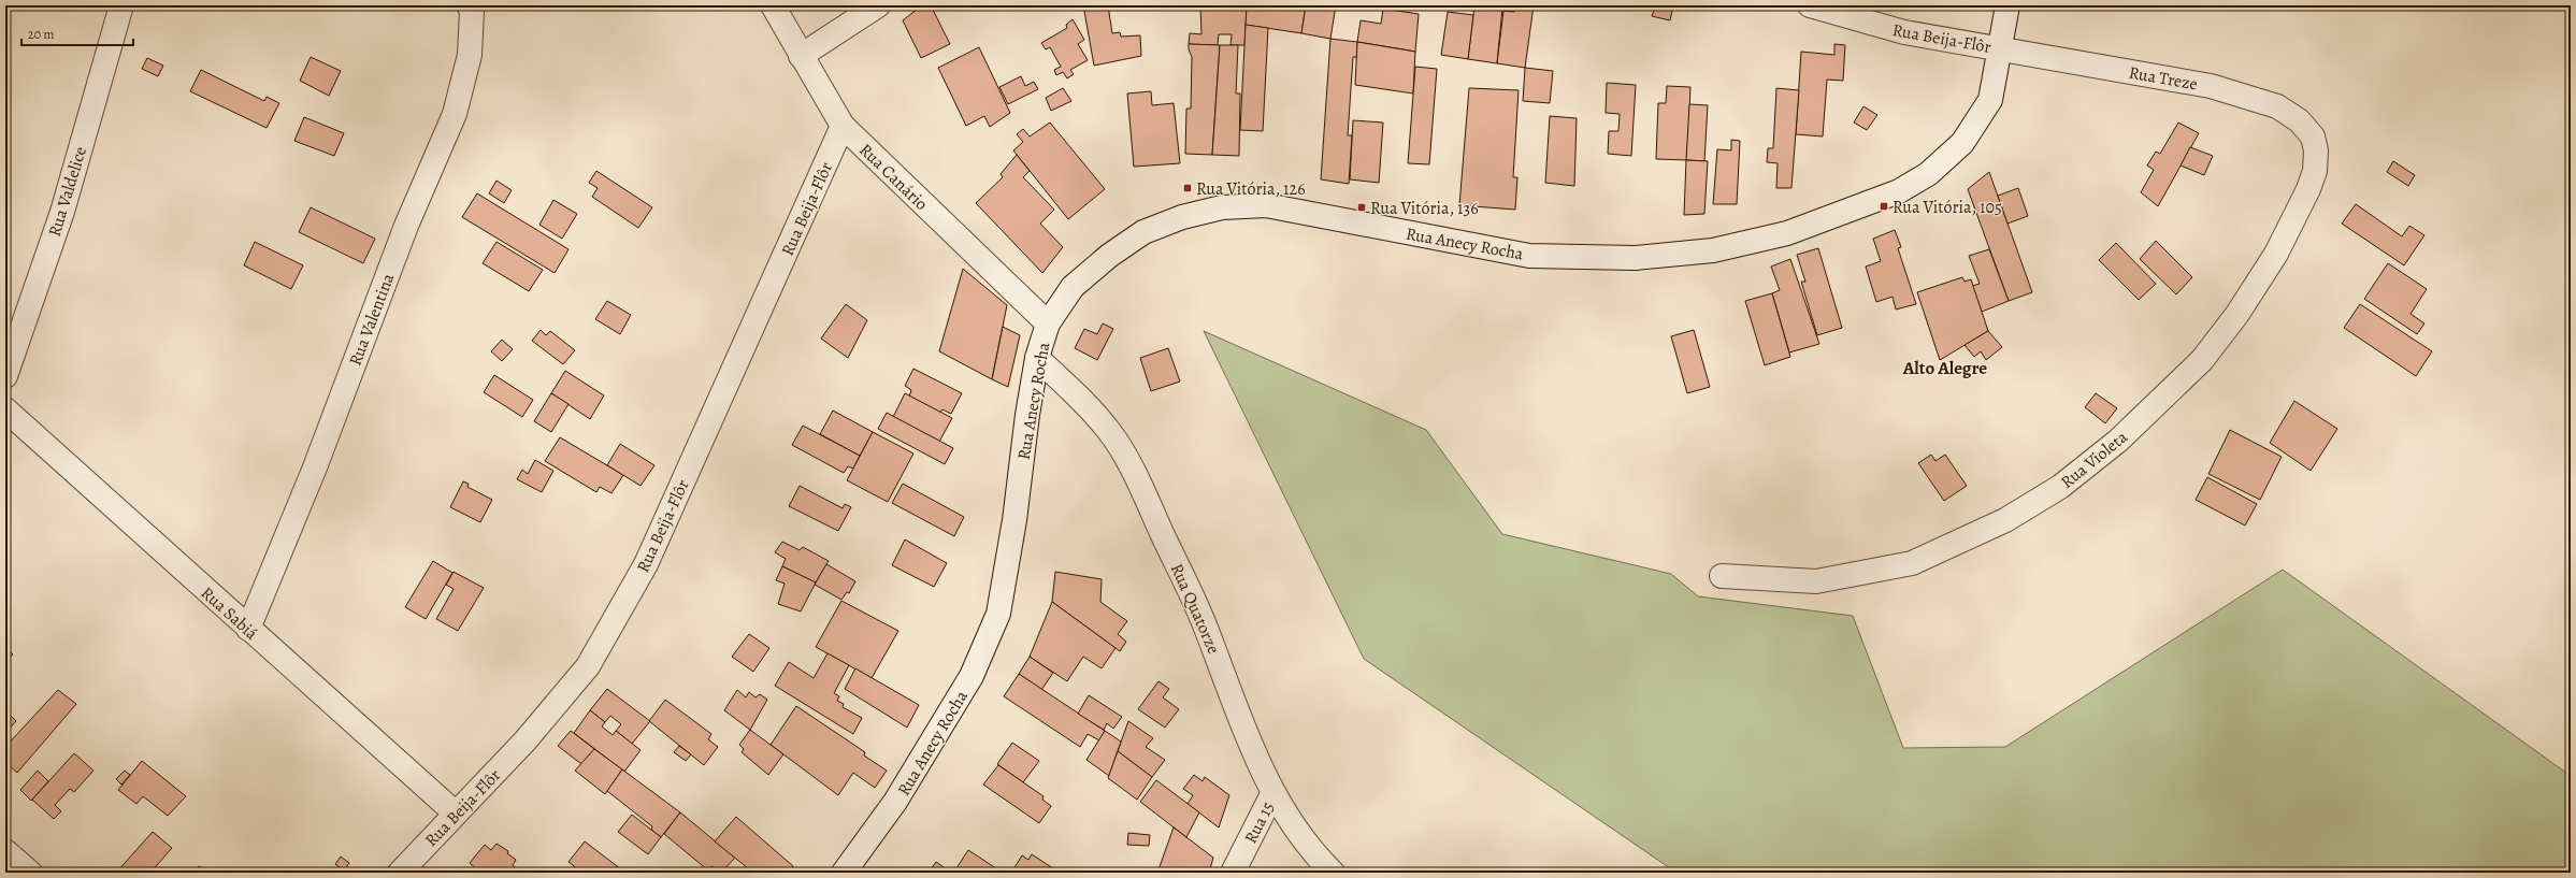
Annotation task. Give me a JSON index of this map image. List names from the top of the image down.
{
  "streets": {
    "street": [
      "Rua Beija-Flôr",
      "Rua Treze",
      "Rua Canário",
      "Rua Valdelice",
      "Rua Anecy Rocha",
      "Rua Valentina",
      "Rua Violeta",
      "Rua Quatorze",
      "Rua Sabiá",
      "Rua 15"
    ]
  },
  "crossings": [
    ["Rua Beija-Flôr", "Rua Treze"],
    ["Rua Beija-Flôr", "Rua Canário"],
    ["Rua Beija-Flôr", "Rua Anecy Rocha"],
    ["Rua Beija-Flôr", "Rua Sabiá"],
    ["Rua Treze", "Rua Anecy Rocha"],
    ["Rua Treze", "Rua Violeta"],
    ["Rua Canário", "Rua Anecy Rocha"],
    ["Rua Anecy Rocha", "Rua Quatorze"],
    ["Rua Valentina", "Rua Sabiá"],
    ["Rua Quatorze", "Rua 15"]
  ],
  "districts": ["Alto Alegre"],
  "places": {
    "transit": ["Rua Vitória, 126", "Rua Vitória, 105", "Rua Vitória, 136"]
  },
  "scale_bar": "20 m"
}
